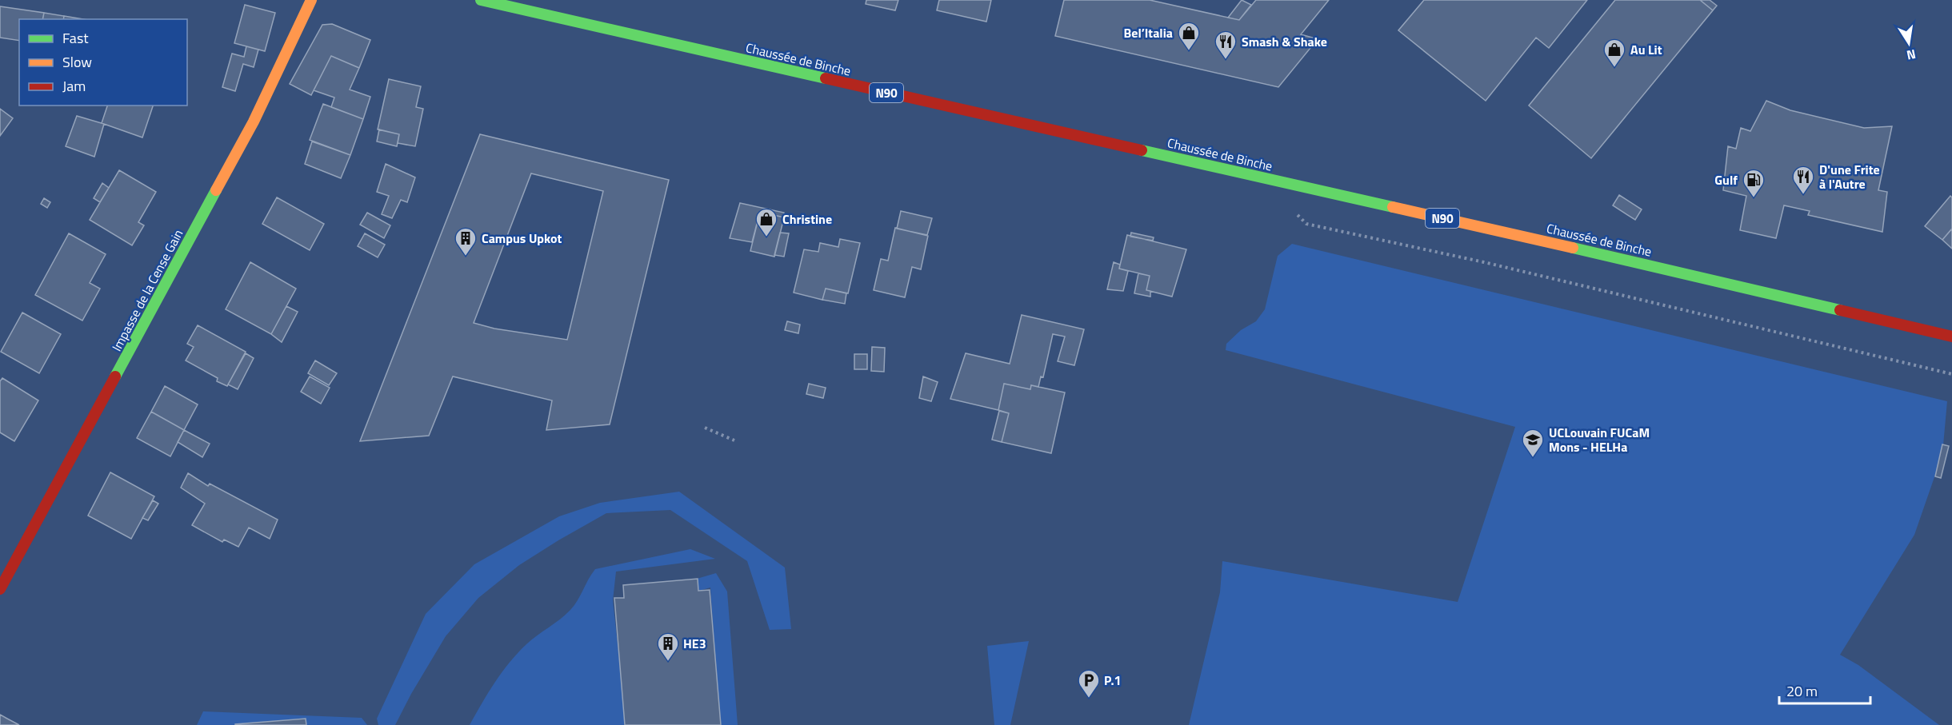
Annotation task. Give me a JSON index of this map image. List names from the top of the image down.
{
  "streets": {
    "main road": ["Chaussée de Binche", "N90", "Impasse de la Cense Gain"]
  },
  "places": {
    "shop": ["Bel’Italia", "Au Lit", "Christine"],
    "restaurant": ["Smash & Shake", "D'une Frite à l'Autre"],
    "fuel station": ["Gulf"],
    "building": ["Campus Upkot", "HE3"],
    "school or university": ["UCLouvain FUCaM Mons - HELHa"],
    "parking": ["P.1"]
  },
  "legend": ["Fast", "Slow", "Jam"],
  "scale_bar": "20 m",
  "north": "bottom"
}
